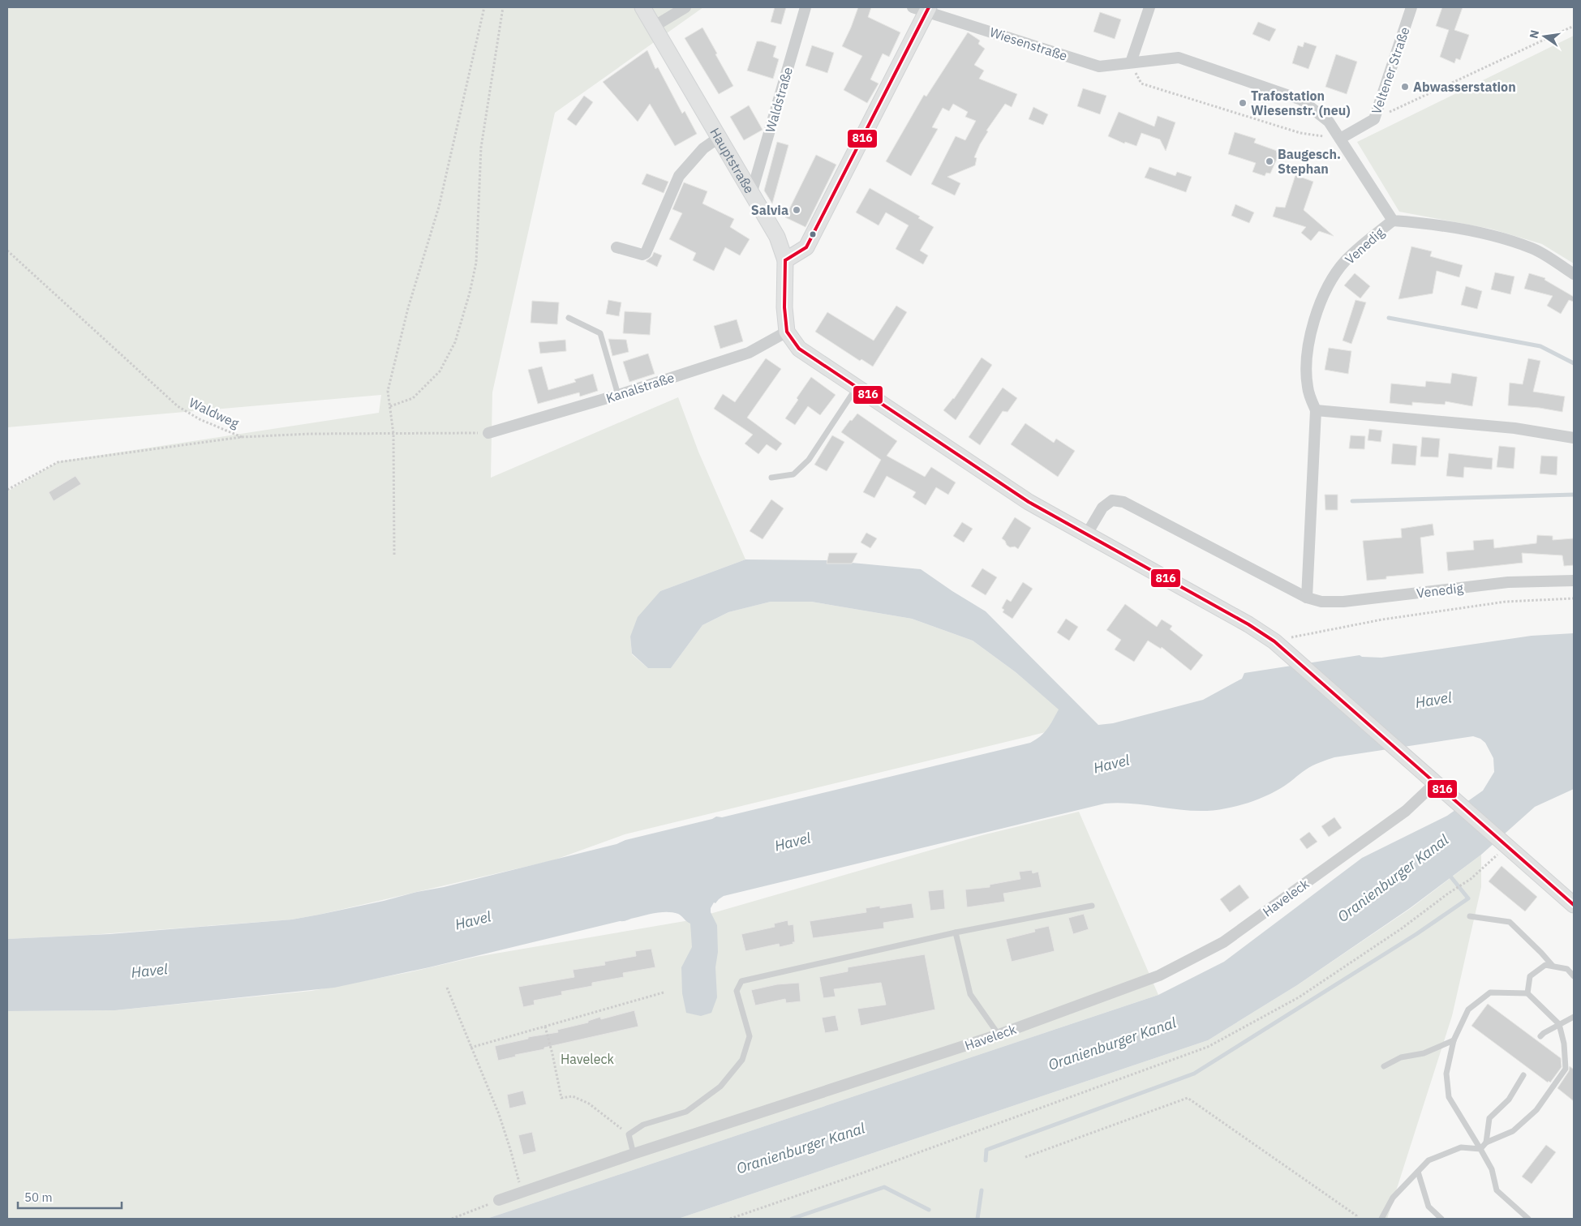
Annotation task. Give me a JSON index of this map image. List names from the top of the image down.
{
  "streets": {
    "main road": ["Hauptstraße"],
    "street": [
      "Wiesenstraße",
      "Veltener Straße",
      "Waldstraße",
      "Venedig",
      "Kanalstraße",
      "Haveleck"
    ],
    "path": ["Waldweg"]
  },
  "crossings": [
    ["Wiesenstraße", "Venedig"],
    ["Veltener Straße", "Venedig"],
    ["Waldstraße", "Hauptstraße"],
    ["Hauptstraße", "Kanalstraße"]
  ],
  "water": ["Havel", "Oranienburger Kanal"],
  "parks": ["Haveleck"],
  "places": [
    "Abwasserstation",
    "Trafostation Wiesenstr. (neu)",
    "Baugesch. Stephan",
    "Salvia"
  ],
  "lines": ["transit line 816"],
  "scale_bar": "50 m",
  "north": "left"
}
